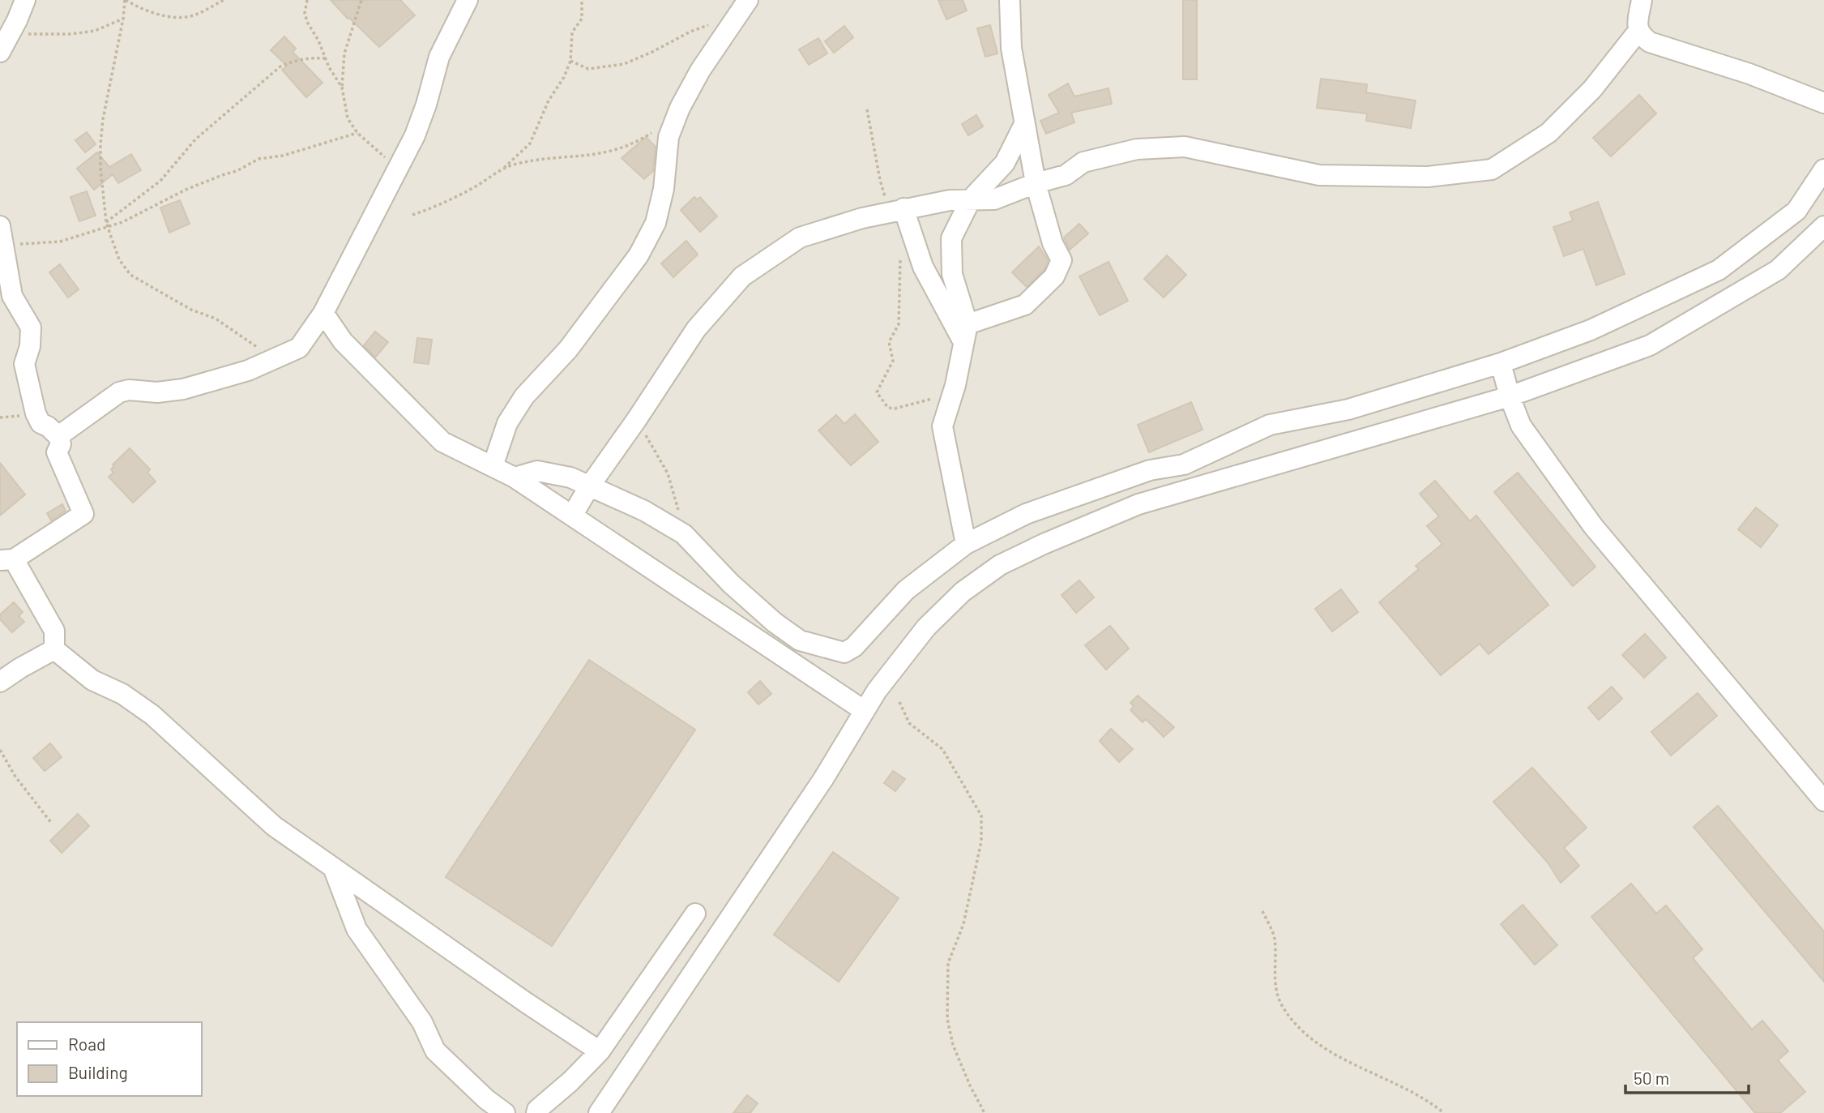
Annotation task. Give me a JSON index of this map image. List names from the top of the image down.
{
  "legend": ["Road", "Building"],
  "scale_bar": "50 m"
}
